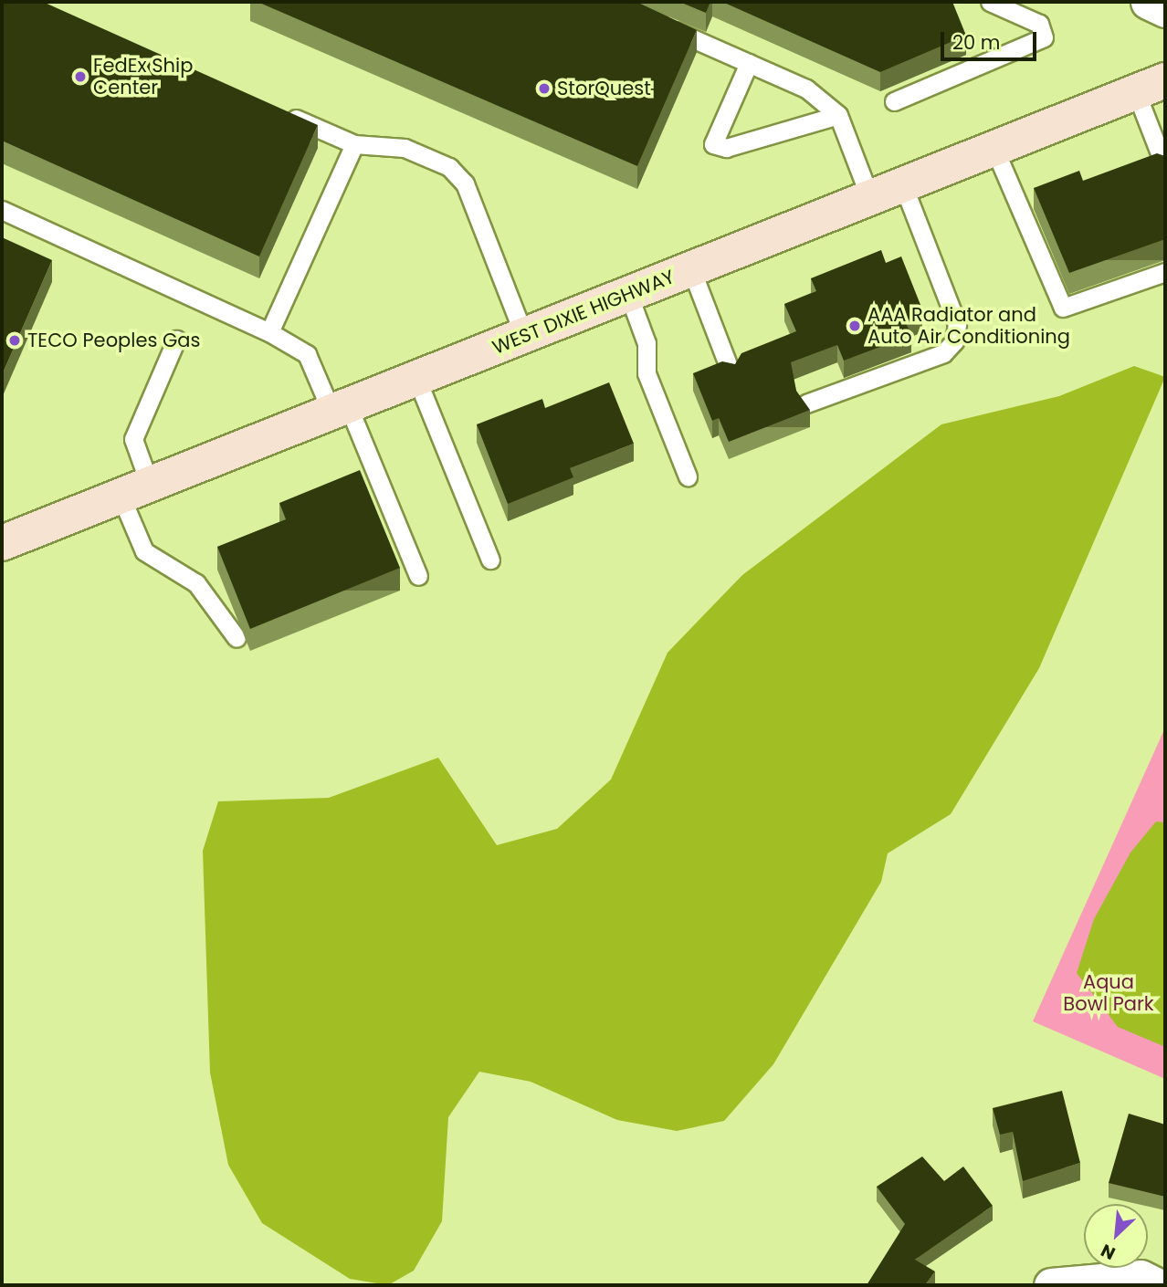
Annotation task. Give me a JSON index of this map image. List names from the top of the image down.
{
  "streets": {
    "main road": ["WEST DIXIE HIGHWAY"]
  },
  "parks": ["Aqua Bowl Park"],
  "places": [
    "FedEx Ship Center",
    "StorQuest",
    "AAA Radiator and Auto Air Conditioning",
    "TECO Peoples Gas"
  ],
  "scale_bar": "20 m",
  "north": "bottom left"
}
